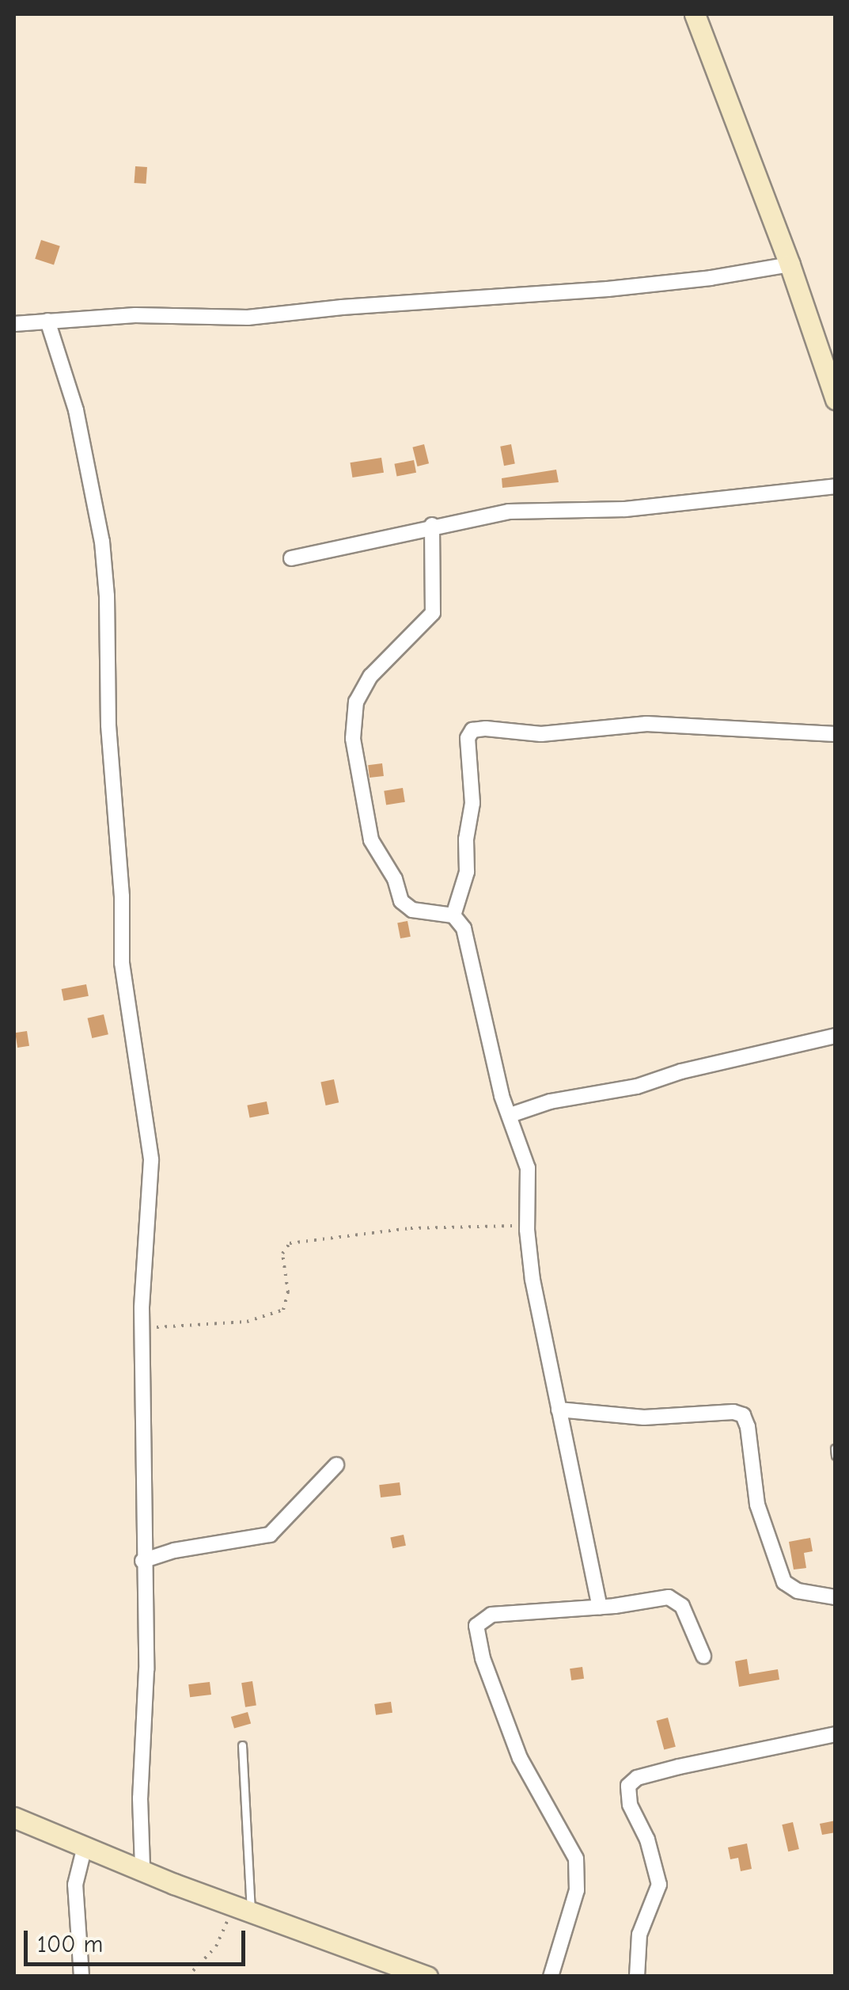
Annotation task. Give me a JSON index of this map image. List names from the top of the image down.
{
  "scale_bar": "100 m"
}
